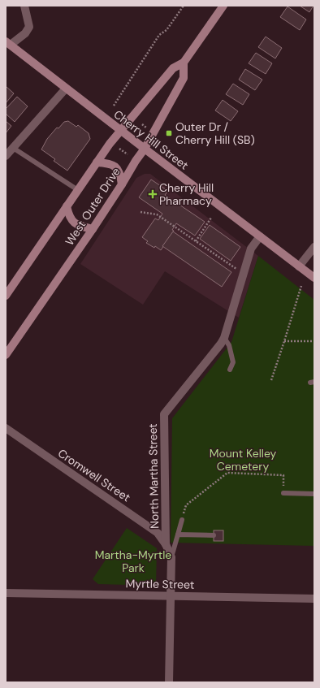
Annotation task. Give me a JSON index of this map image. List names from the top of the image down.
{
  "streets": {
    "main road": ["Cherry Hill Street", "West Outer Drive"],
    "street": ["Cromwell Street", "North Martha Street", "Myrtle Street"]
  },
  "crossings": [
    ["Cherry Hill Street", "West Outer Drive"],
    ["Cherry Hill Street", "North Martha Street"],
    ["Cromwell Street", "North Martha Street"],
    ["North Martha Street", "Myrtle Street"]
  ],
  "parks": ["Mount Kelley Cemetery", "Martha-Myrtle Park"],
  "places": {
    "transit": ["Outer Dr / Cherry Hill (SB)"],
    "health": ["Cherry Hill Pharmacy"]
  }
}
